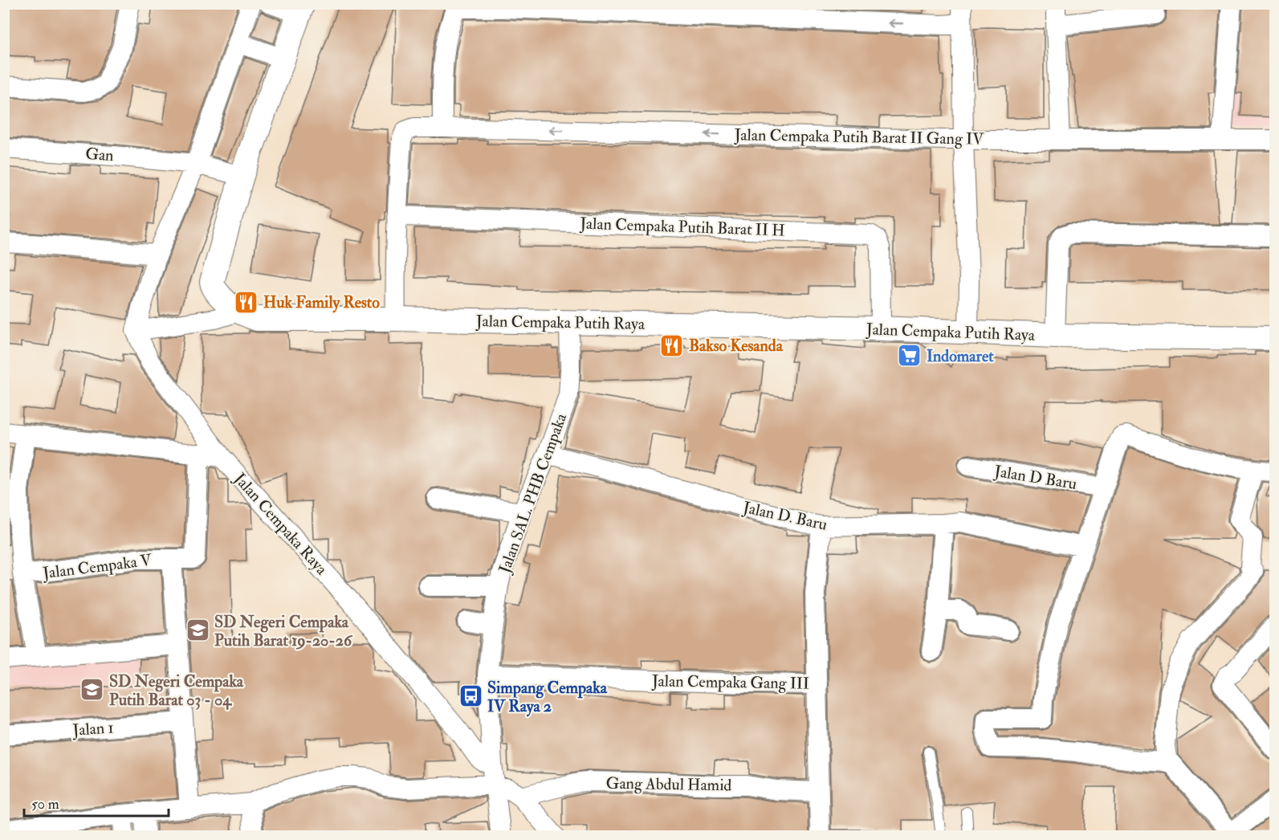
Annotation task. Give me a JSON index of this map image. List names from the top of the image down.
{
  "streets": {
    "street": [
      "Jalan Cempaka Putih Barat II Gang IV",
      "Gan",
      "Jalan Cempaka Putih Barat II H",
      "Jalan Cempaka Putih Raya",
      "Jalan D Baru",
      "Jalan SAL. PHB Cempaka",
      "Jalan D. Baru",
      "Jalan Cempaka Raya",
      "Jalan Cempaka V",
      "Jalan Cempaka Gang III",
      "Jalan 1",
      "Gang Abdul Hamid"
    ]
  },
  "crossings": [
    ["Jalan Cempaka Putih Barat II Gang IV", "Jalan Cempaka Putih Barat II H"],
    ["Gan", "Jalan Cempaka Putih Raya"],
    ["Jalan Cempaka Putih Barat II H", "Jalan Cempaka Putih Raya"],
    ["Jalan Cempaka Putih Raya", "Jalan SAL. PHB Cempaka"],
    ["Jalan SAL. PHB Cempaka", "Jalan D. Baru"],
    ["Jalan SAL. PHB Cempaka", "Jalan Cempaka Raya"],
    ["Jalan SAL. PHB Cempaka", "Jalan Cempaka Gang III"],
    ["Jalan D. Baru", "Jalan Cempaka Gang III"],
    ["Jalan Cempaka V", "Jalan 1"]
  ],
  "places": {
    "restaurant": ["Huk Family Resto", "Bakso Kesanda"],
    "supermarket": ["Indomaret"],
    "school or university": ["SD Negeri Cempaka Putih Barat 19-20-26", "SD Negeri Cempaka Putih Barat 03 - 04"],
    "bus stop": ["Simpang Cempaka IV Raya 2"]
  },
  "scale_bar": "50 m"
}
